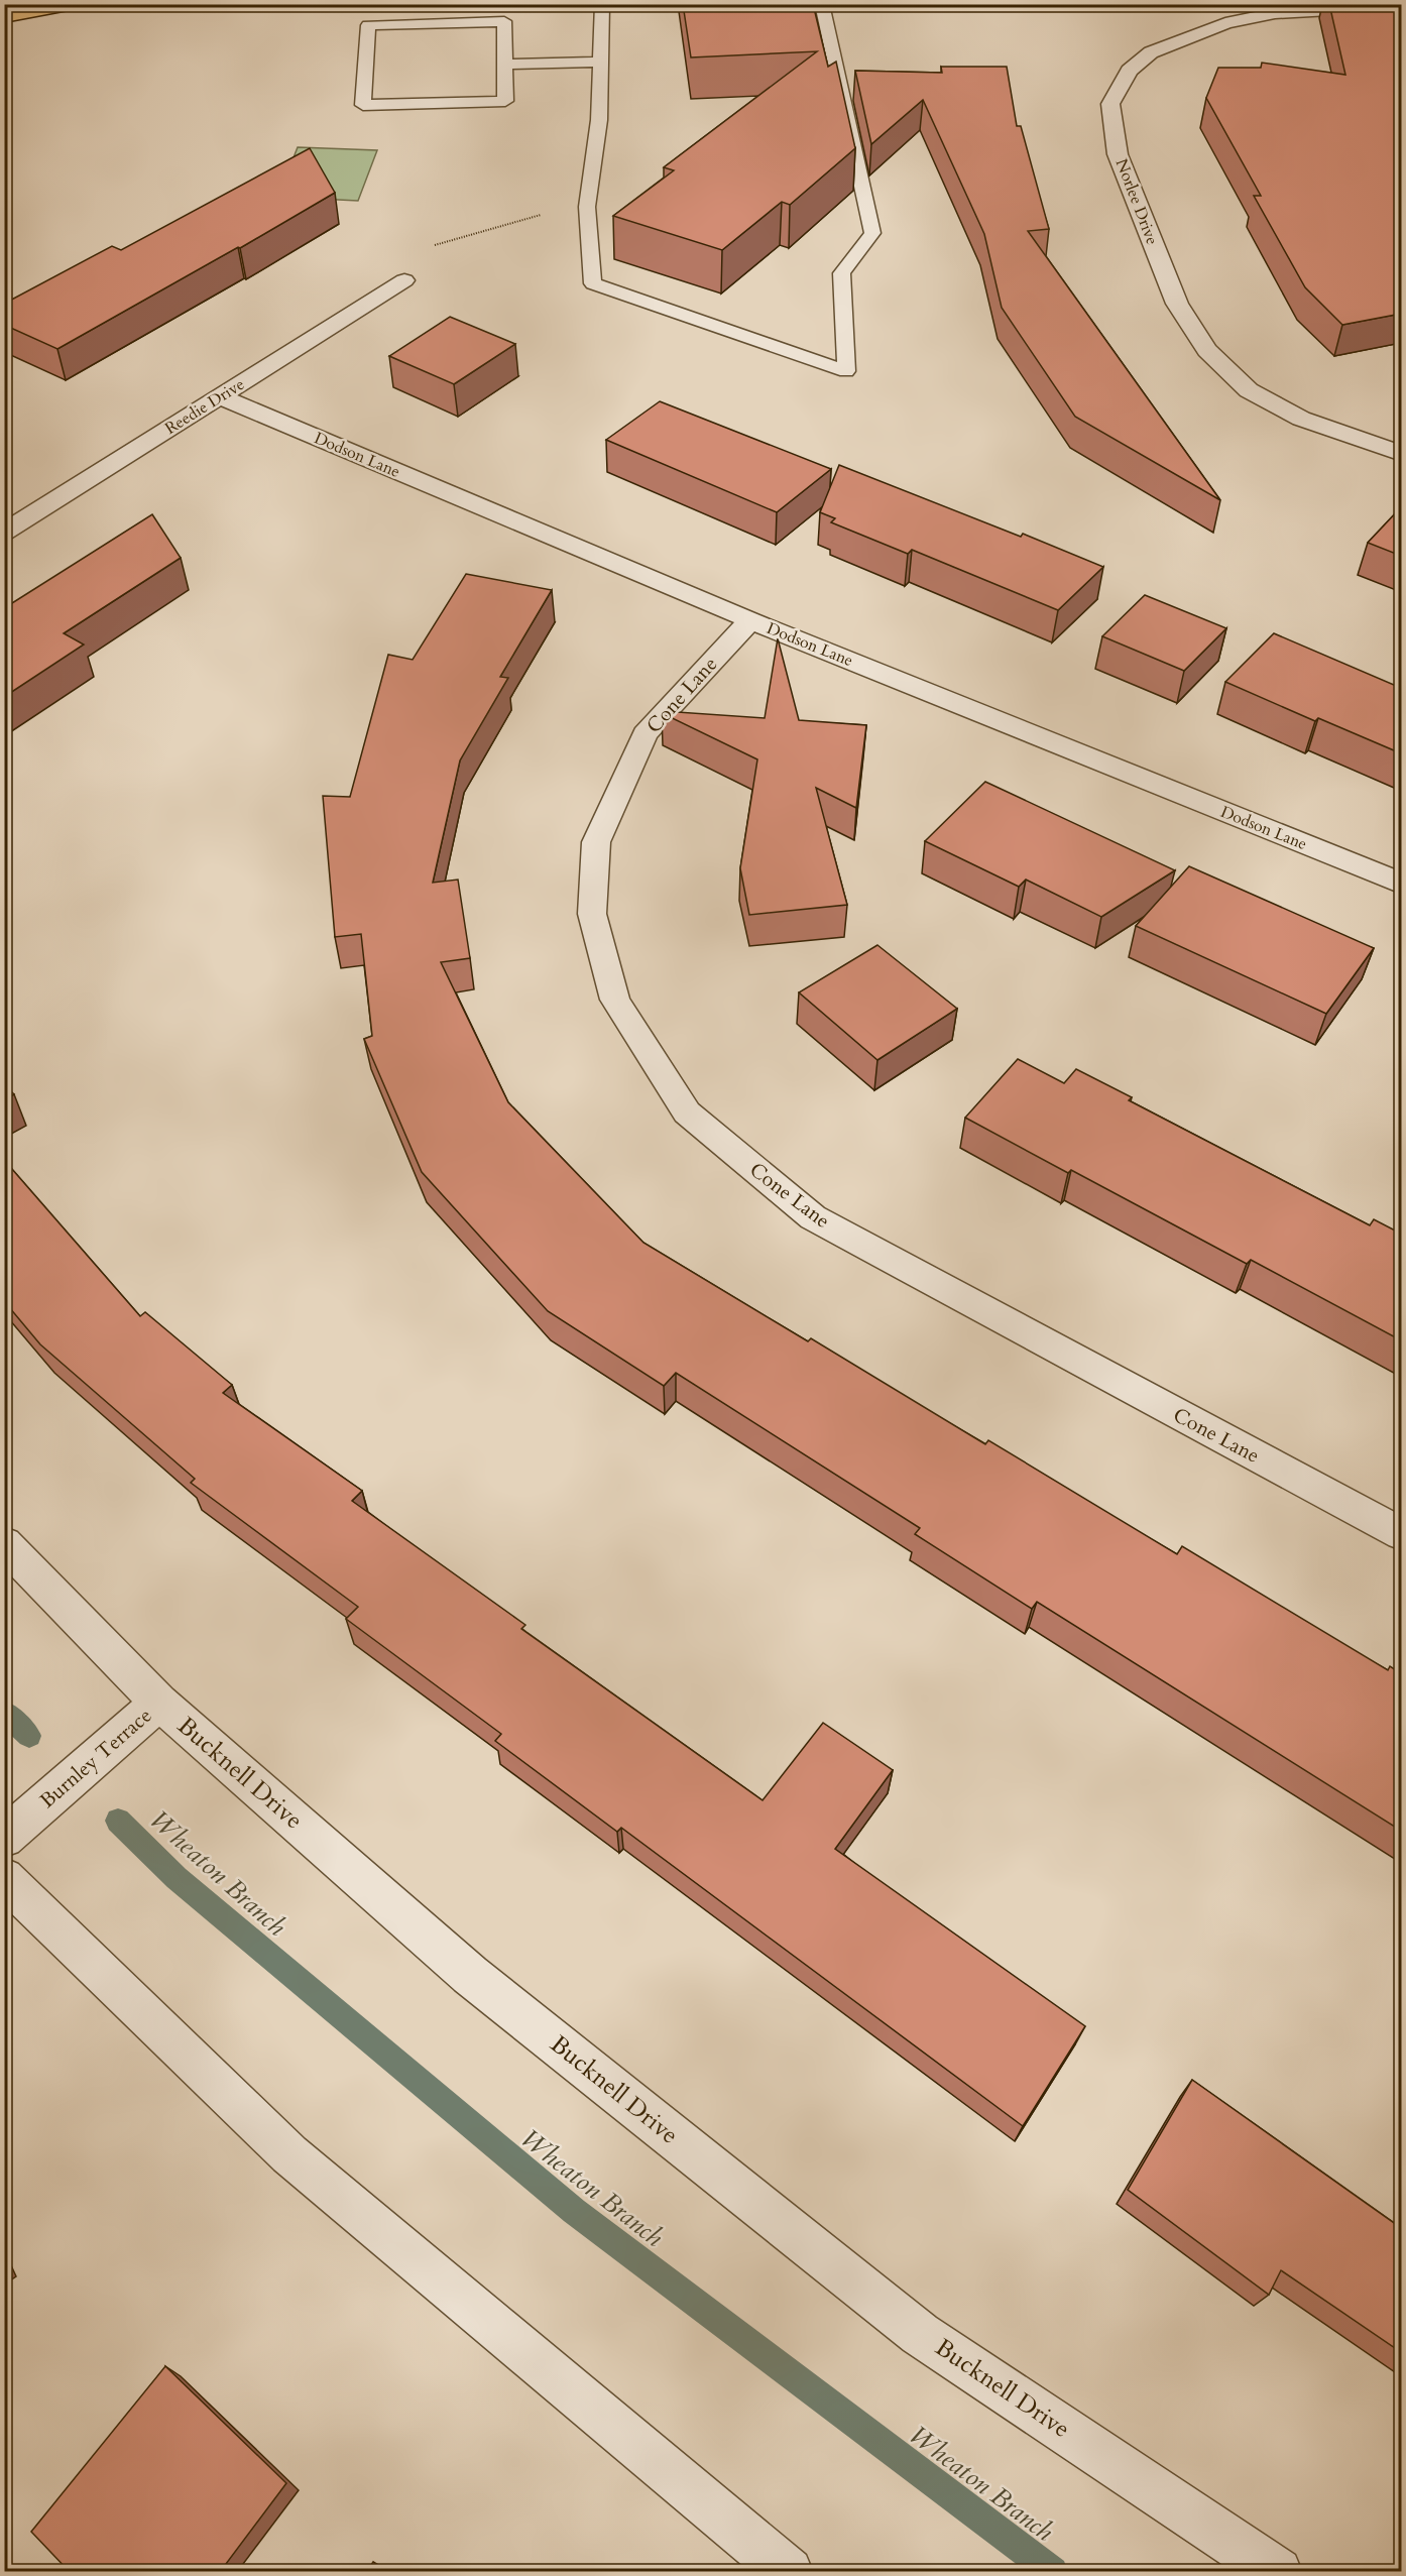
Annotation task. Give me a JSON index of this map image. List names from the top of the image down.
{
  "streets": {
    "street": [
      "Norlee Drive",
      "Reedie Drive",
      "Dodson Lane",
      "Cone Lane",
      "Burnley Terrace",
      "Bucknell Drive"
    ]
  },
  "crossings": [
    ["Reedie Drive", "Dodson Lane"],
    ["Dodson Lane", "Cone Lane"],
    ["Burnley Terrace", "Bucknell Drive"]
  ],
  "water": ["Wheaton Branch"]
}
